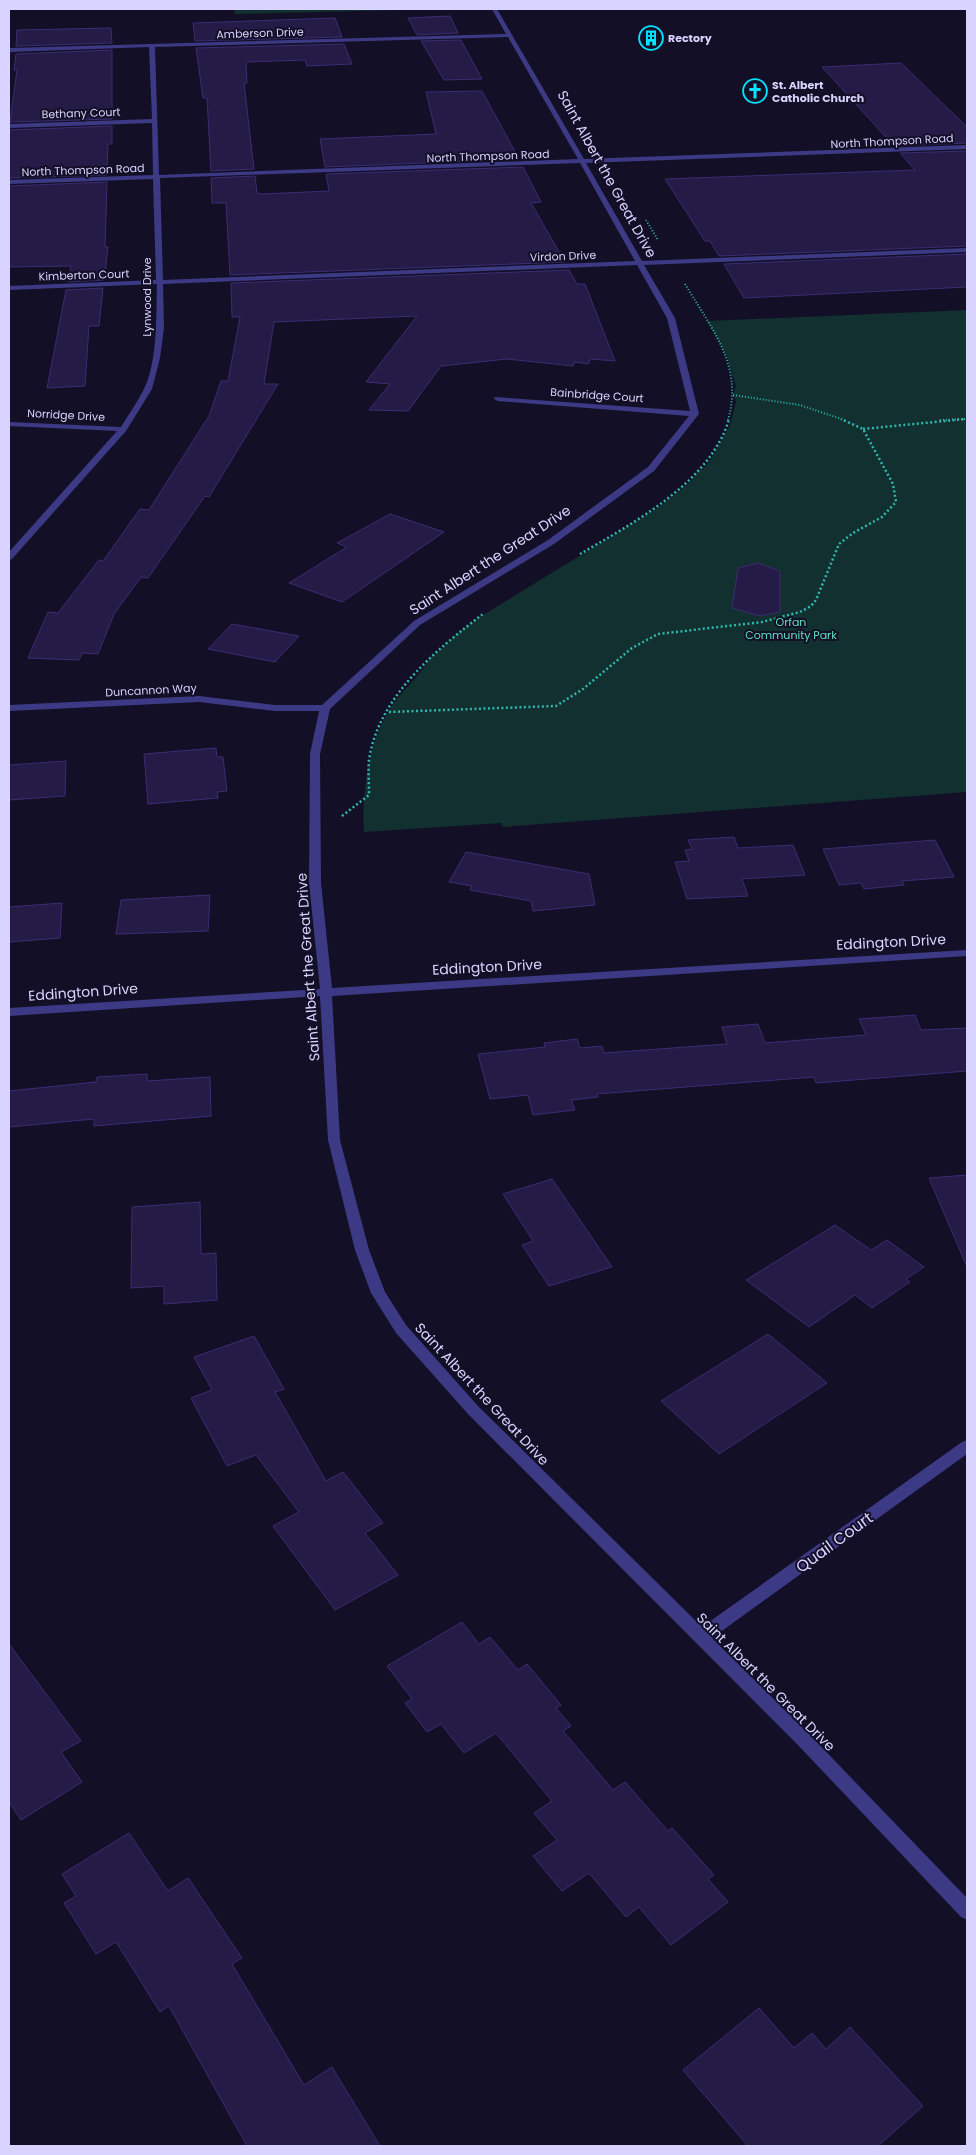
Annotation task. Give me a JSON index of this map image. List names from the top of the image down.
{
  "streets": {
    "street": [
      "Amberson Drive",
      "Bethany Court",
      "North Thompson Road",
      "Saint Albert the Great Drive",
      "Virdon Drive",
      "Kimberton Court",
      "Lynwood Drive",
      "Bainbridge Court",
      "Norridge Drive",
      "Duncannon Way",
      "Eddington Drive",
      "Quail Court"
    ]
  },
  "crossings": [
    ["Amberson Drive", "Saint Albert the Great Drive"],
    ["Amberson Drive", "Lynwood Drive"],
    ["Bethany Court", "Lynwood Drive"],
    ["North Thompson Road", "Saint Albert the Great Drive"],
    ["North Thompson Road", "Lynwood Drive"],
    ["Saint Albert the Great Drive", "Virdon Drive"],
    ["Saint Albert the Great Drive", "Bainbridge Court"],
    ["Saint Albert the Great Drive", "Duncannon Way"],
    ["Saint Albert the Great Drive", "Eddington Drive"],
    ["Saint Albert the Great Drive", "Quail Court"],
    ["Virdon Drive", "Kimberton Court"],
    ["Virdon Drive", "Lynwood Drive"],
    ["Kimberton Court", "Lynwood Drive"],
    ["Lynwood Drive", "Norridge Drive"]
  ],
  "parks": ["Orfan Community Park"],
  "places": {
    "building": ["Rectory"],
    "church": ["St. Albert Catholic Church"]
  }
}
